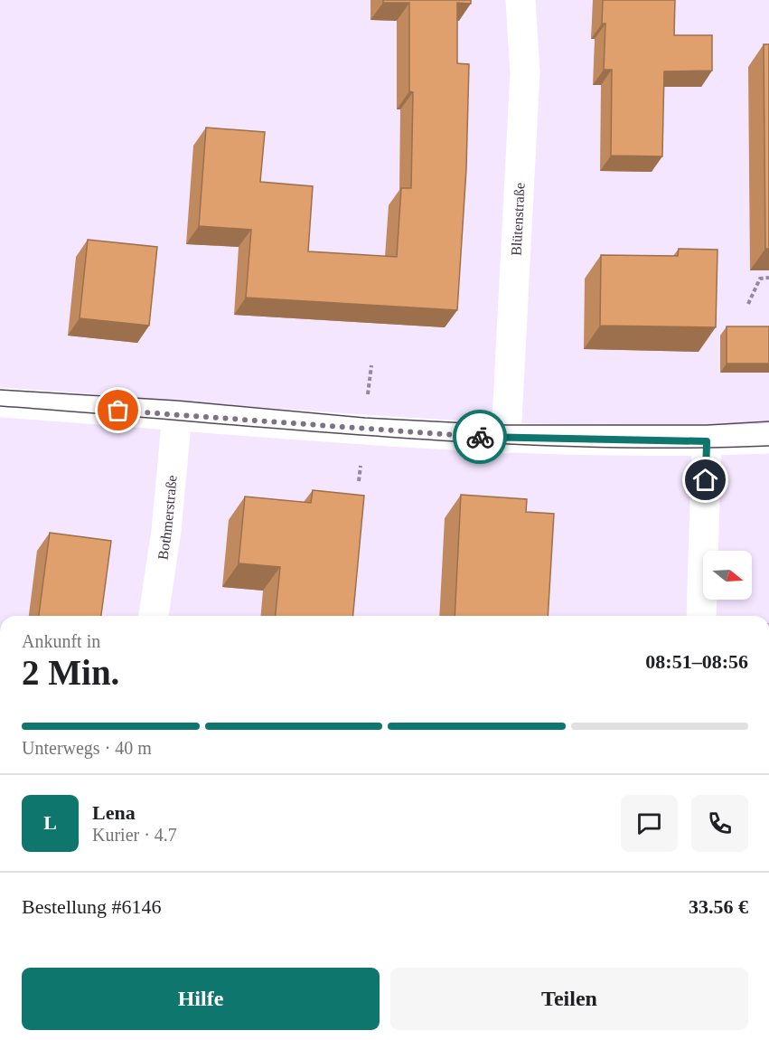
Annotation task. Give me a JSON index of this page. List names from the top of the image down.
{
  "streets": {
    "street": ["Blütenstraße", "Bothmerstraße"]
  },
  "north": "right",
  "page": {
    "heading": ["2 Min.", "Ankunft in", "08:51–08:56"],
    "panel": [
      "Lena",
      "Kurier · 4.7",
      "Bestellung #6146",
      "33.56 €"
    ],
    "bar": "Unterwegs · 40 m",
    "round": "L",
    "buttons": ["Hilfe", "Teilen"]
  }
}
